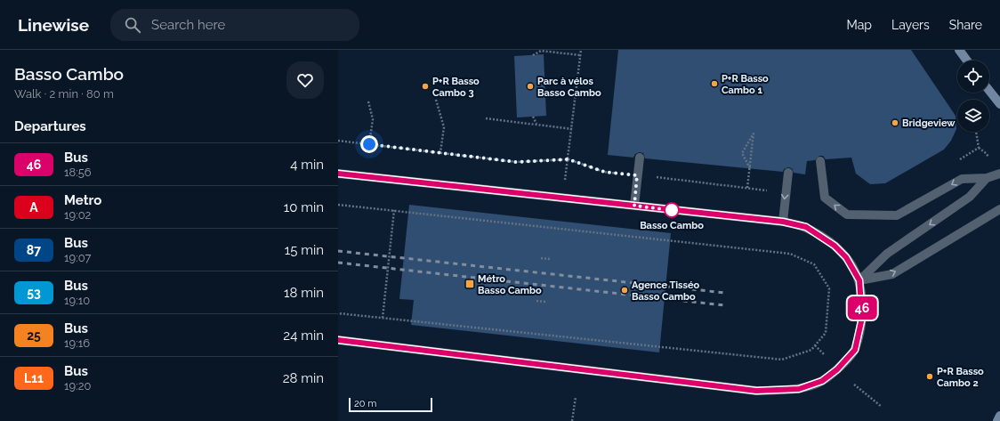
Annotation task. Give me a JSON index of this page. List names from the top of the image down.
{
  "places": {
    "other": [
      "P+R Basso Cambo 1",
      "P+R Basso Cambo 3",
      "Parc à vélos Basso Cambo",
      "Bridgeview",
      "Basso Cambo",
      "Agence Tisséo Basso Cambo",
      "P+R Basso Cambo 2"
    ],
    "transit": ["Métro Basso Cambo"]
  },
  "lines": ["bus line 46"],
  "scale_bar": "20 m",
  "page": {
    "header": "Linewise",
    "search": "Search here",
    "nav": ["Map", "Layers", "Share"],
    "heading": [
      ["Basso Cambo", "Walk · 2 min · 80 m"],
      "Departures"
    ],
    "on_map": "46",
    "list": [
      {
        "mark": "46",
        "name": "Bus",
        "note": "18:56",
        "value": "4 min"
      },
      {
        "mark": "A",
        "name": "Metro",
        "note": "19:02",
        "value": "10 min"
      },
      {
        "mark": "87",
        "name": "Bus",
        "note": "19:07",
        "value": "15 min"
      },
      {
        "mark": "53",
        "name": "Bus",
        "note": "19:10",
        "value": "18 min"
      },
      {
        "mark": "25",
        "name": "Bus",
        "note": "19:16",
        "value": "24 min"
      },
      {
        "mark": "L11",
        "name": "Bus",
        "note": "19:20",
        "value": "28 min"
      }
    ],
    "scale": "20 m"
  }
}
